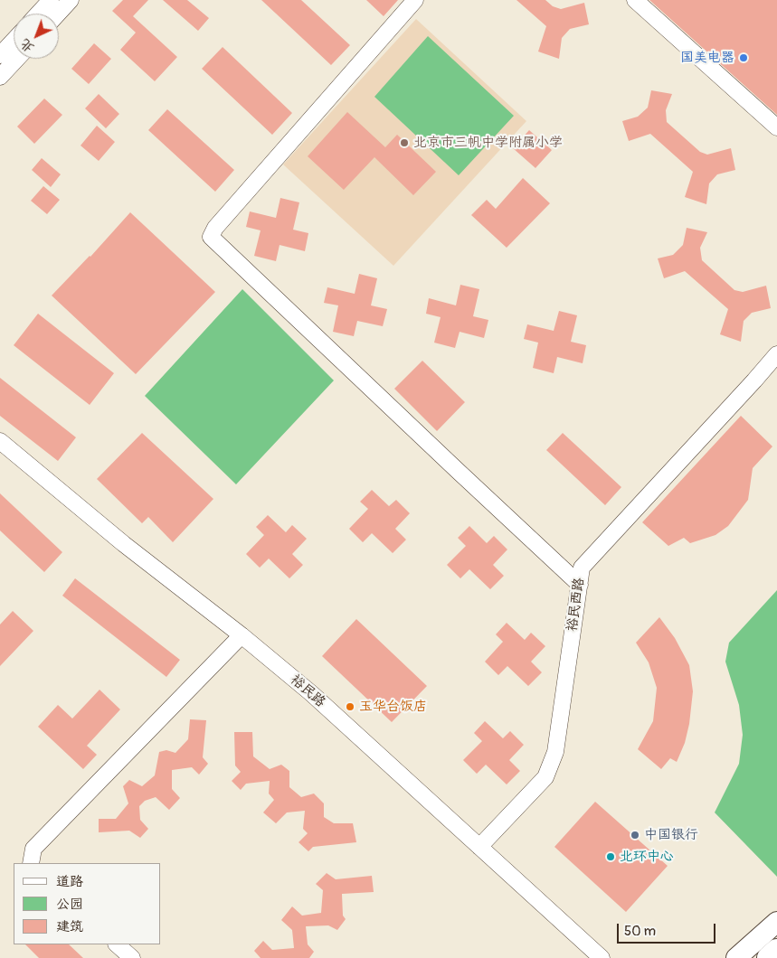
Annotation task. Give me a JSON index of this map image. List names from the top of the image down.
{
  "streets": {
    "street": ["裕民西路", "裕民路"]
  },
  "crossings": [
    ["裕民西路", "裕民路"]
  ],
  "places": [
    "国美电器",
    "北京市三帆中学附属小学",
    "玉华台饭店",
    "中国银行",
    "北环中心"
  ],
  "legend": ["道路", "公园", "建筑"],
  "scale_bar": "50 m",
  "north": "bottom left"
}
